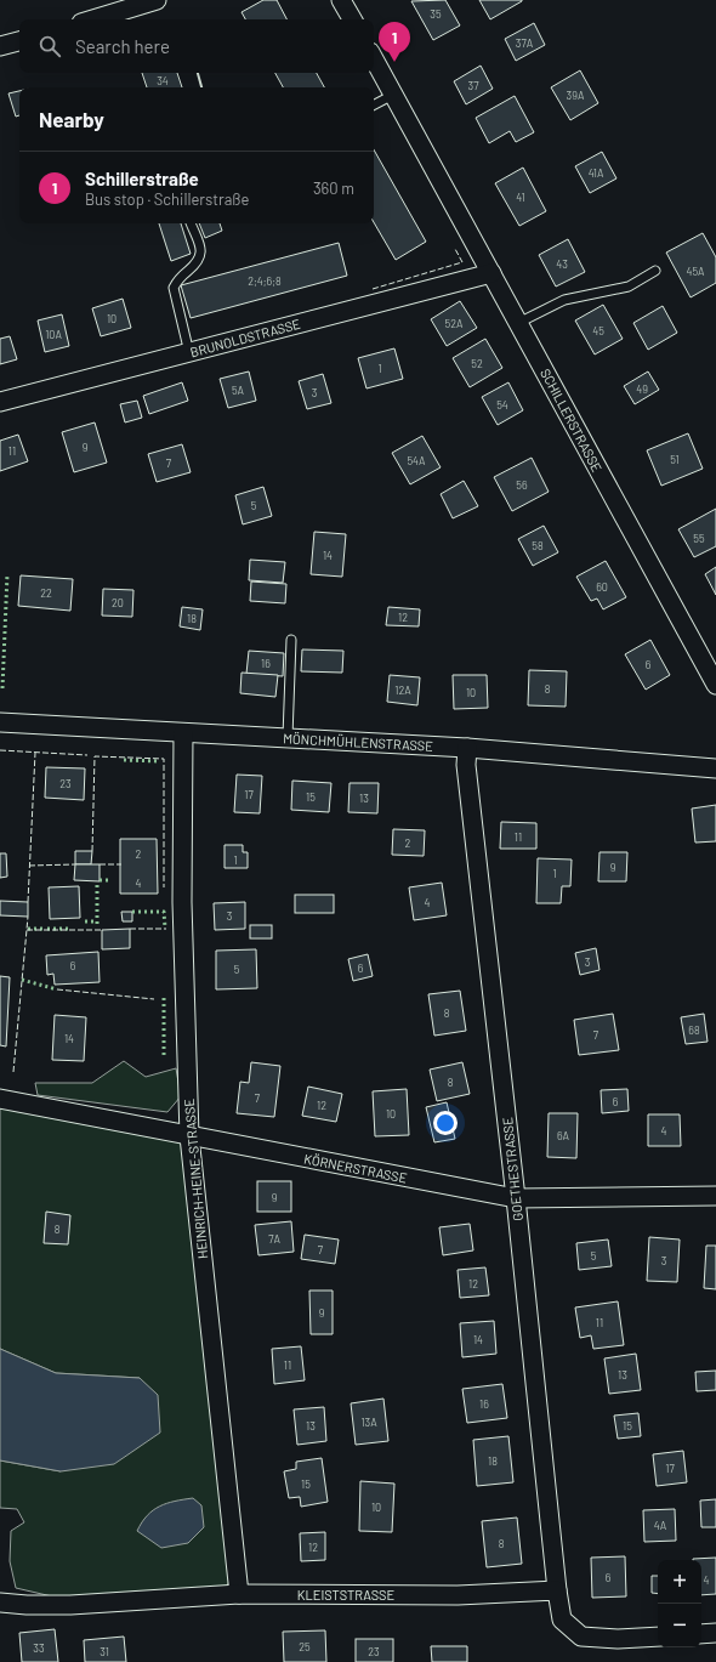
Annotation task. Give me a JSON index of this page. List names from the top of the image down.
{
  "streets": {
    "street": [
      "BRUNOLDSTRASSE",
      "SCHILLERSTRASSE",
      "MÖNCHMÜHLENSTRASSE",
      "KÖRNERSTRASSE",
      "GOETHESTRASSE",
      "HEINRICH-HEINE-STRASSE",
      "KLEISTSTRASSE"
    ]
  },
  "crossings": [
    ["BRUNOLDSTRASSE", "SCHILLERSTRASSE"],
    ["MÖNCHMÜHLENSTRASSE", "GOETHESTRASSE"],
    ["MÖNCHMÜHLENSTRASSE", "HEINRICH-HEINE-STRASSE"],
    ["KÖRNERSTRASSE", "GOETHESTRASSE"],
    ["KÖRNERSTRASSE", "HEINRICH-HEINE-STRASSE"],
    ["GOETHESTRASSE", "KLEISTSTRASSE"],
    ["HEINRICH-HEINE-STRASSE", "KLEISTSTRASSE"]
  ],
  "house_numbers": [
    "35",
    "37A",
    "34",
    "37",
    "39A",
    "41A",
    "41",
    "43",
    "45A",
    "2;4;6;8",
    "10",
    "52A",
    "45",
    "10A",
    "52",
    "1",
    "49",
    "5A",
    "3",
    "54",
    "9",
    "11",
    "51",
    "54A",
    "7",
    "56",
    "5",
    "55",
    "58",
    "14",
    "60",
    "22",
    "20",
    "12",
    "18",
    "16",
    "6",
    "8",
    "12A",
    "10",
    "23",
    "17",
    "15",
    "13",
    "11",
    "2",
    "2",
    "1",
    "9",
    "1",
    "4",
    "4",
    "3",
    "3",
    "6",
    "6",
    "5",
    "8",
    "68",
    "7",
    "14",
    "8",
    "7",
    "6",
    "12",
    "10",
    "4",
    "6A",
    "9",
    "8",
    "7A",
    "7",
    "5",
    "3",
    "12",
    "9",
    "11",
    "14",
    "11",
    "13",
    "16",
    "13A",
    "13",
    "15",
    "18",
    "17",
    "15",
    "10",
    "4A",
    "8",
    "12",
    "6",
    "4",
    "25",
    "33",
    "31",
    "23"
  ],
  "page": {
    "search": "Search here",
    "pins": "1",
    "heading": "Nearby",
    "list": [
      {
        "mark": "1",
        "name": "Schillerstraße",
        "note": "Bus stop · Schillerstraße",
        "value": "360 m"
      }
    ],
    "map_buttons": ["+", "−"]
  }
}
